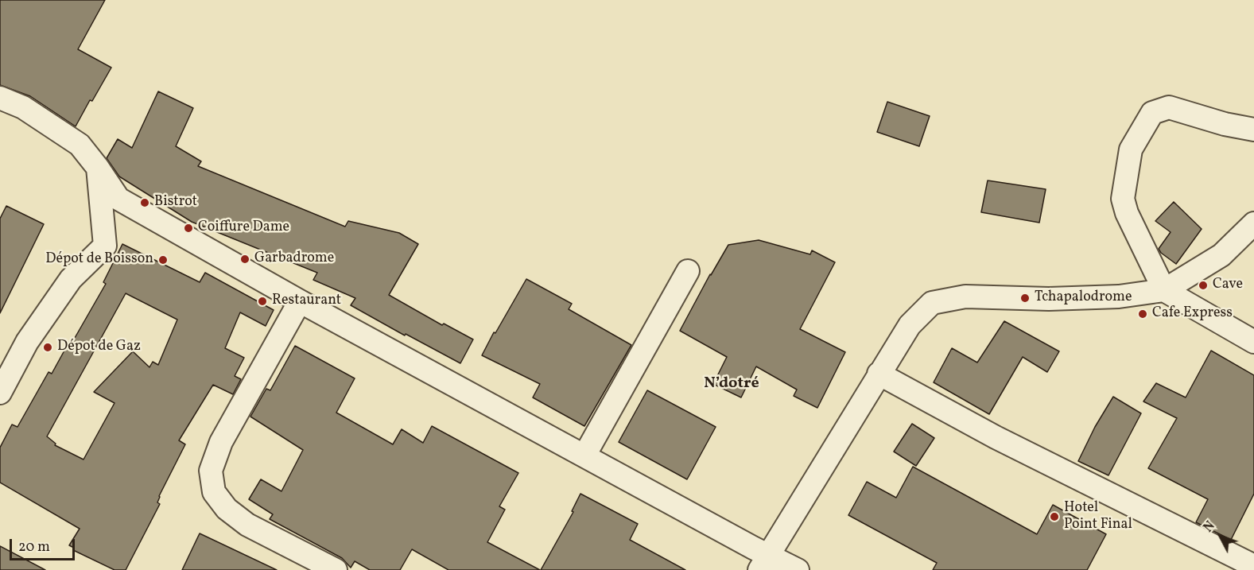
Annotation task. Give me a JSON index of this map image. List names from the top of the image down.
{
  "districts": ["N’dotré"],
  "places": [
    "Bistrot",
    "Coiffure Dame",
    "Garbadrome",
    "Dépot de Boisson",
    "Cave",
    "Tchapalodrome",
    "Restaurant",
    "Cafe Express",
    "Dépot de Gaz",
    "Hotel Point Final"
  ],
  "scale_bar": "20 m",
  "north": "top left"
}
